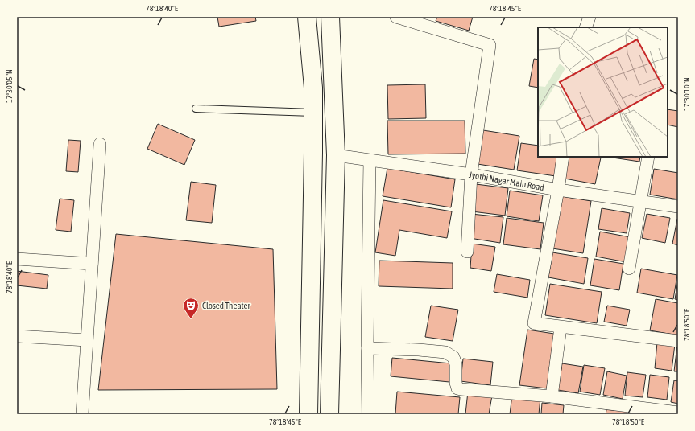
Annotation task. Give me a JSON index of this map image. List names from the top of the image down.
{
  "streets": {
    "street": ["Jyothi Nagar Main Road"]
  },
  "places": {
    "theatre": ["Closed Theater"]
  },
  "coordinates": [
    "78°18'40\"E",
    "78°18'45\"E",
    "17°30'05\"N",
    "17°30'10\"N",
    "78°18'50\"E"
  ]
}
